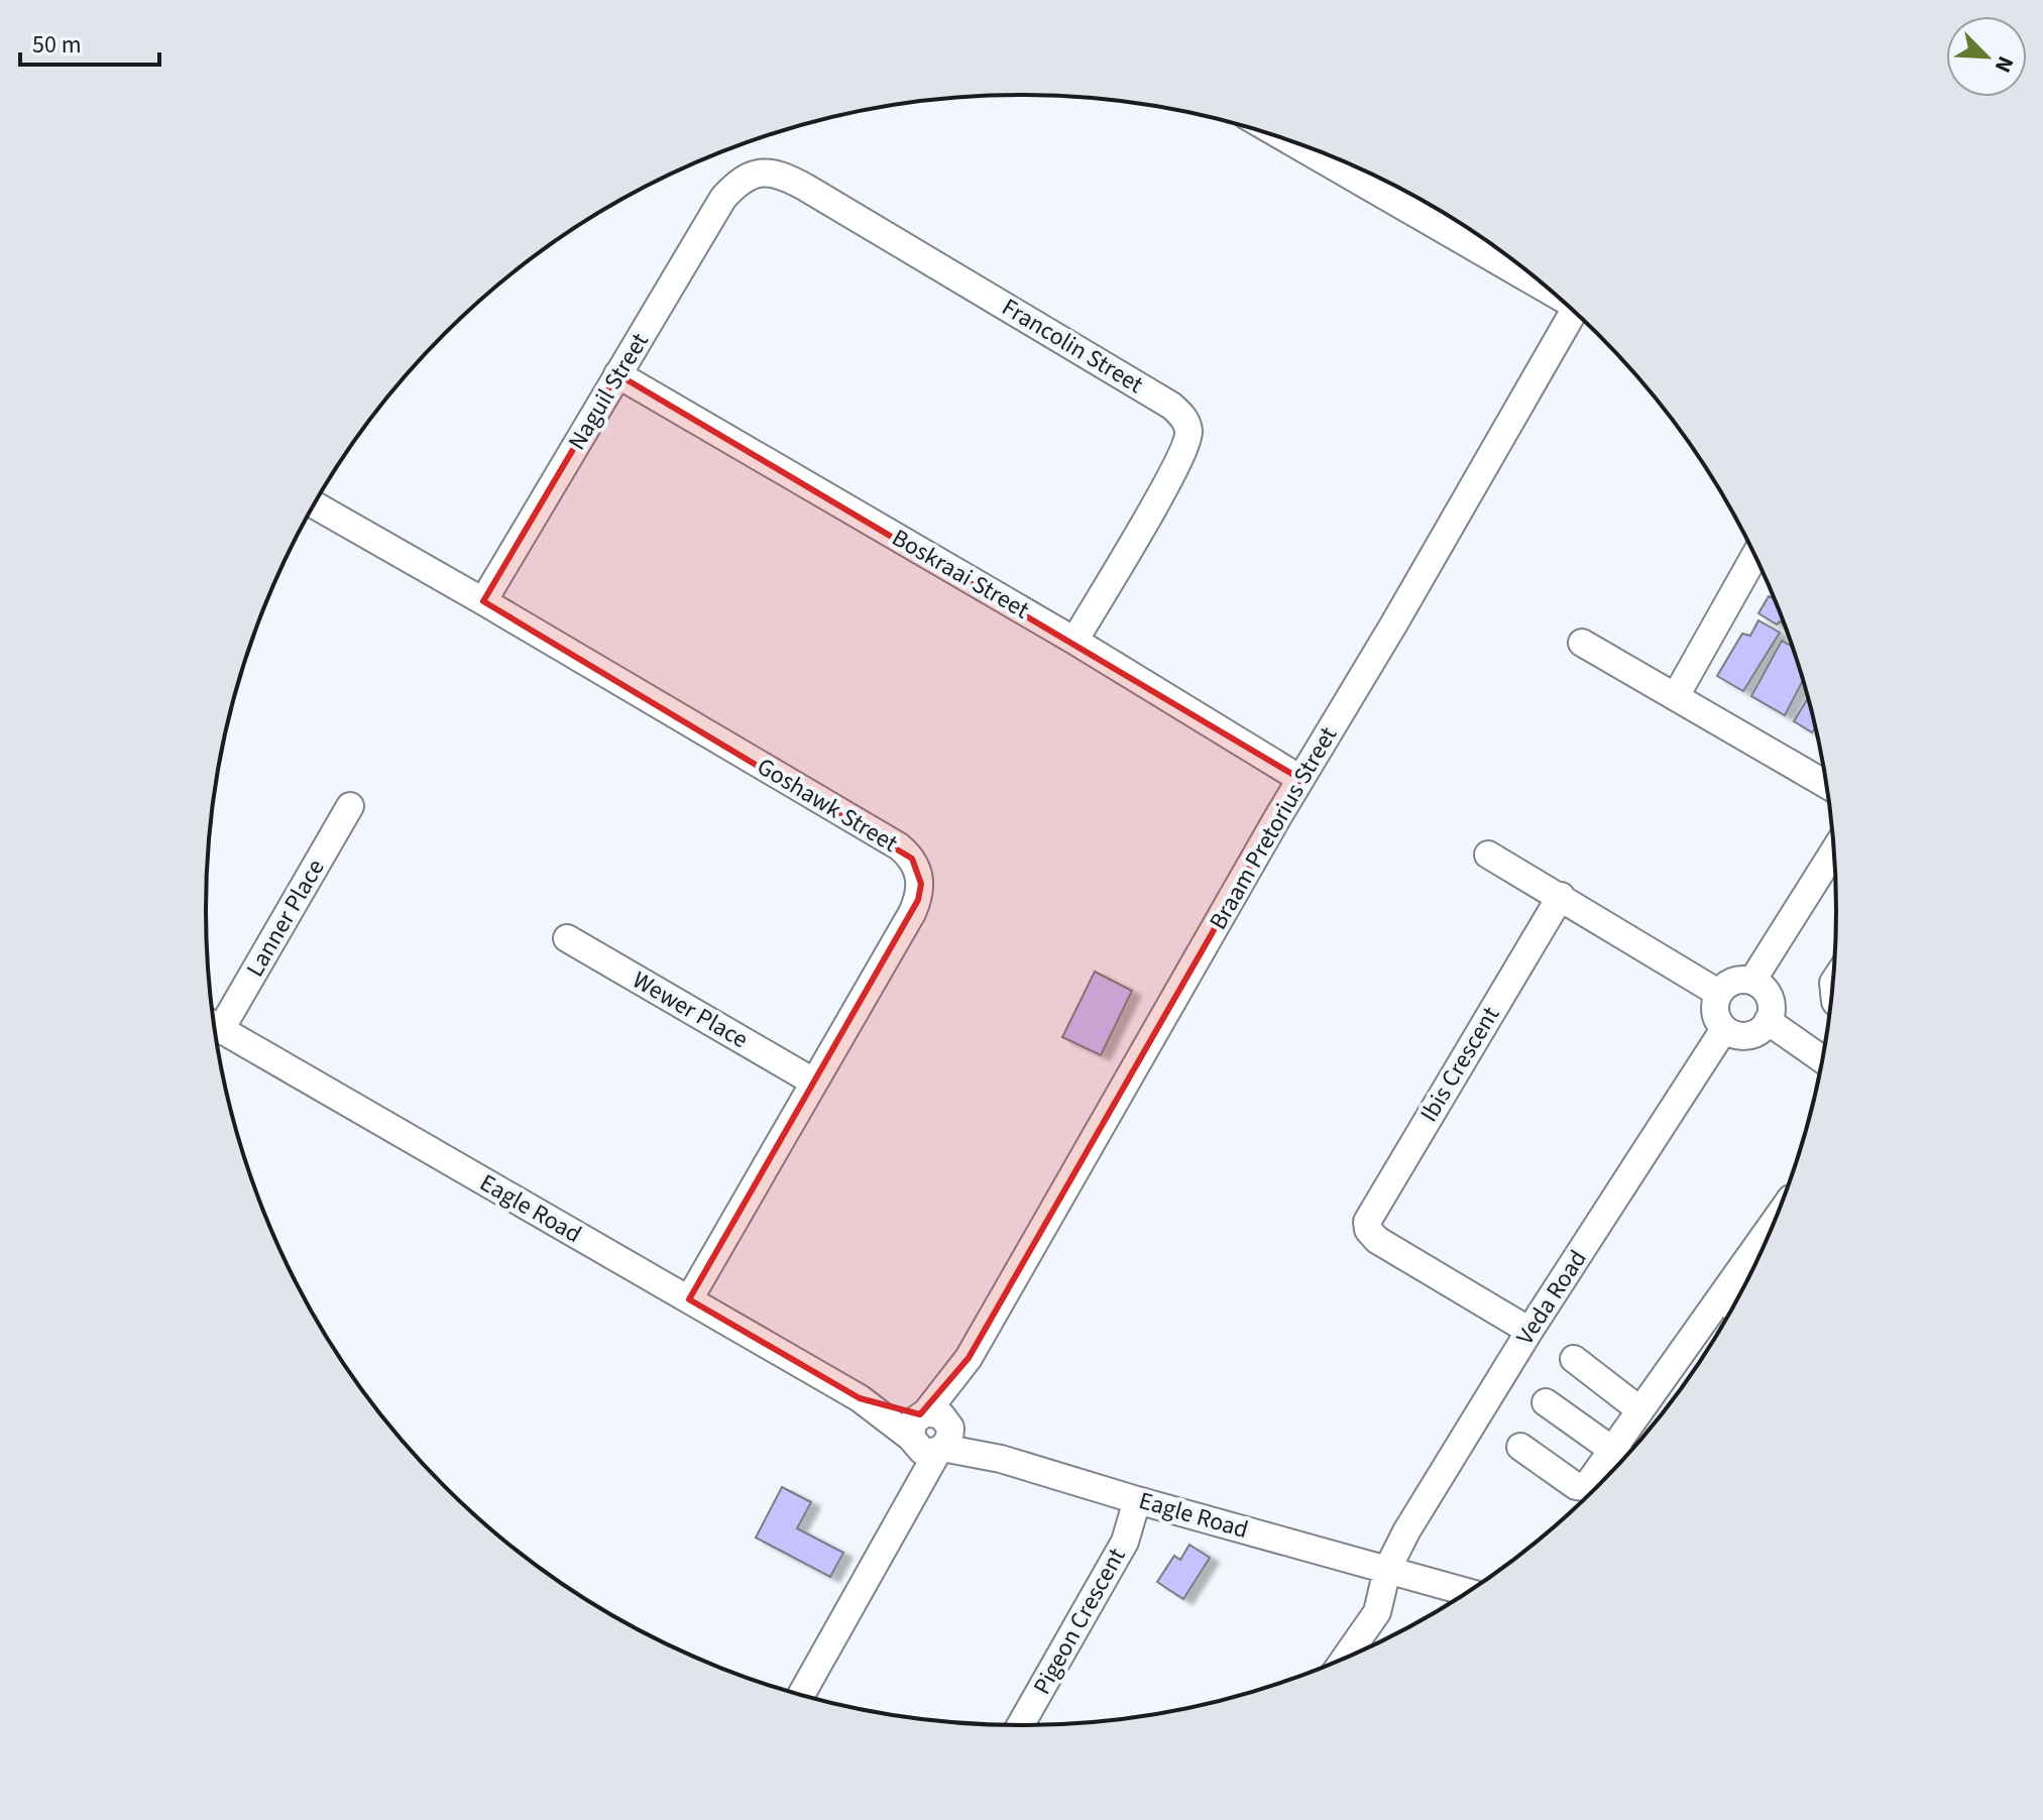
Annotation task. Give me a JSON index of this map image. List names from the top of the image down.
{
  "streets": {
    "street": [
      "Francolin Street",
      "Naguil Street",
      "Boskraai Street",
      "Goshawk Street",
      "Braam Pretorius Street",
      "Lanner Place",
      "Wewer Place",
      "Ibis Crescent",
      "Eagle Road",
      "Veda Road",
      "Pigeon Crescent"
    ]
  },
  "crossings": [
    ["Francolin Street", "Naguil Street"],
    ["Francolin Street", "Boskraai Street"],
    ["Naguil Street", "Boskraai Street"],
    ["Naguil Street", "Goshawk Street"],
    ["Boskraai Street", "Braam Pretorius Street"],
    ["Goshawk Street", "Wewer Place"],
    ["Goshawk Street", "Eagle Road"],
    ["Braam Pretorius Street", "Eagle Road"],
    ["Ibis Crescent", "Veda Road"],
    ["Eagle Road", "Veda Road"],
    ["Eagle Road", "Pigeon Crescent"]
  ],
  "scale_bar": "50 m",
  "north": "bottom right"
}
